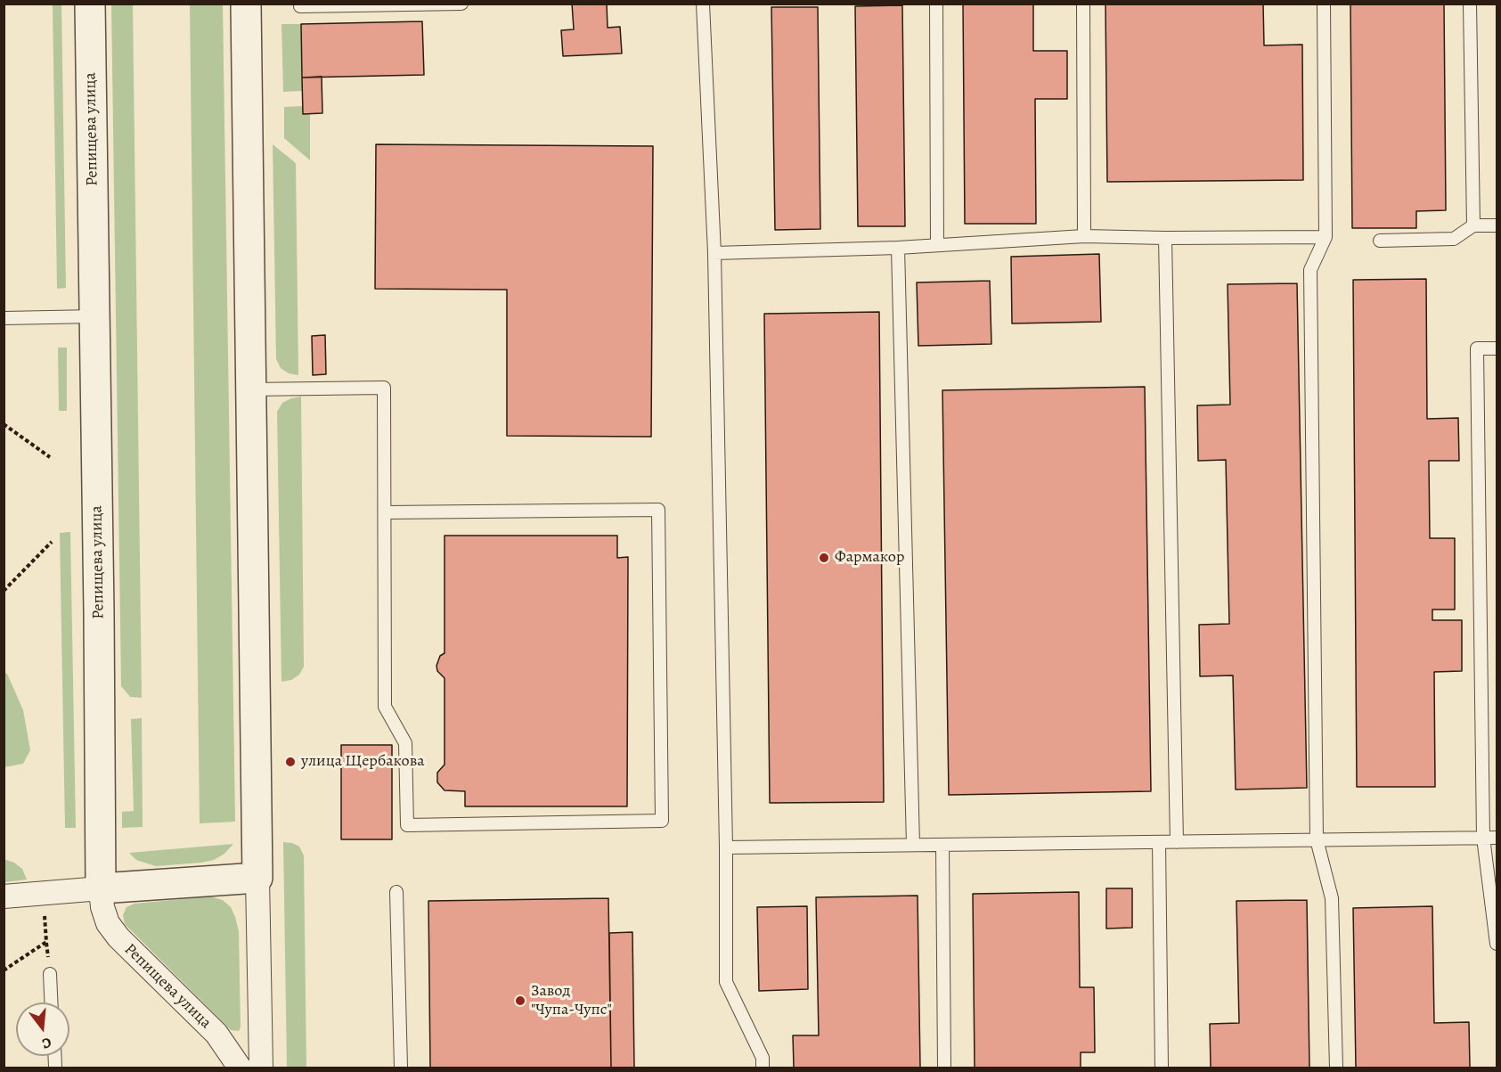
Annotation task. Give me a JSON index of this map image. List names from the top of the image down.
{
  "streets": {
    "street": ["Репищева улица"]
  },
  "places": ["Фармакор", "улица Щербакова", "Завод \"Чупа-Чупс\""],
  "north": "bottom"
}
